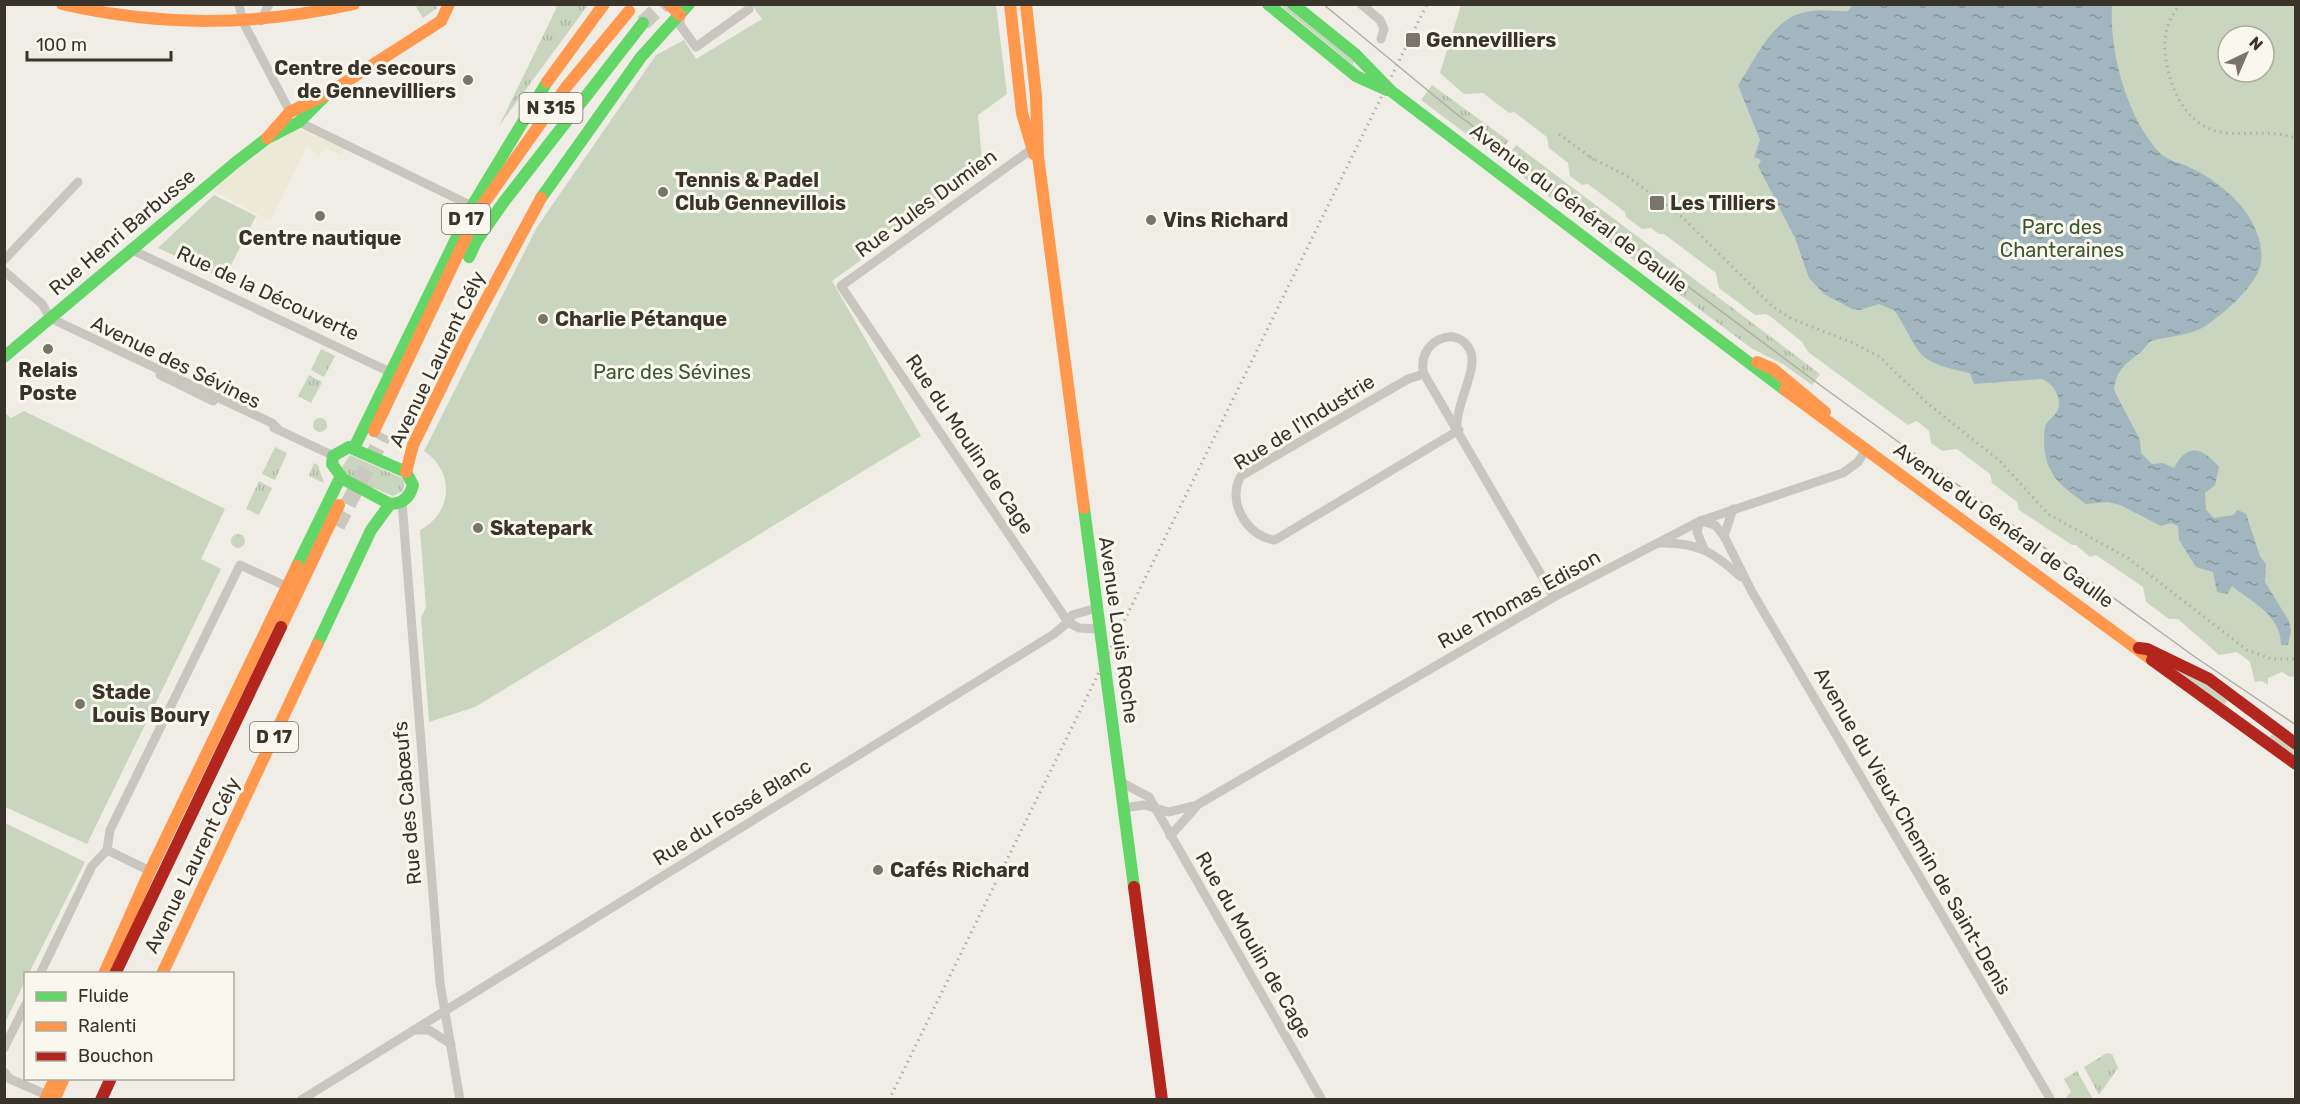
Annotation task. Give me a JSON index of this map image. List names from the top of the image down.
{
  "streets": {
    "main road": [
      "N 315",
      "Avenue du Général de Gaulle",
      "D 17",
      "Rue Henri Barbusse",
      "Avenue Laurent Cély",
      "Avenue Louis Roche"
    ],
    "street": [
      "Rue Jules Dumien",
      "Rue de la Découverte",
      "Avenue des Sévines",
      "Rue de l'Industrie",
      "Rue du Moulin de Cage",
      "Rue Thomas Edison",
      "Rue des Cabœufs",
      "Rue du Fossé Blanc",
      "Avenue du Vieux Chemin de Saint-Denis"
    ]
  },
  "crossings": [
    ["Rue Jules Dumien", "Rue du Moulin de Cage"],
    ["Rue Jules Dumien", "Avenue Louis Roche"],
    ["Avenue du Général de Gaulle", "Rue Thomas Edison"],
    ["Rue Henri Barbusse", "Rue de la Découverte"],
    ["Rue Henri Barbusse", "Avenue des Sévines"],
    ["Rue de la Découverte", "Avenue Laurent Cély"],
    ["Avenue Laurent Cély", "Rue des Cabœufs"],
    ["Rue du Moulin de Cage", "Rue Thomas Edison"],
    ["Rue du Moulin de Cage", "Avenue Louis Roche"],
    ["Rue du Moulin de Cage", "Rue du Fossé Blanc"],
    ["Rue Thomas Edison", "Avenue du Vieux Chemin de Saint-Denis"],
    ["Avenue Louis Roche", "Rue du Fossé Blanc"],
    ["Rue des Cabœufs", "Rue du Fossé Blanc"]
  ],
  "parks": ["Parc des Chanteraines", "Parc des Sévines"],
  "places": {
    "transit": ["Gennevilliers", "Les Tilliers"],
    "other": [
      "Centre de secours de Gennevilliers",
      "Tennis & Padel Club Gennevillois",
      "Centre nautique",
      "Vins Richard",
      "Charlie Pétanque",
      "Relais Poste",
      "Skatepark",
      "Stade Louis Boury",
      "Cafés Richard"
    ]
  },
  "legend": ["Fluide", "Ralenti", "Bouchon"],
  "scale_bar": "100 m",
  "north": "top right"
}
